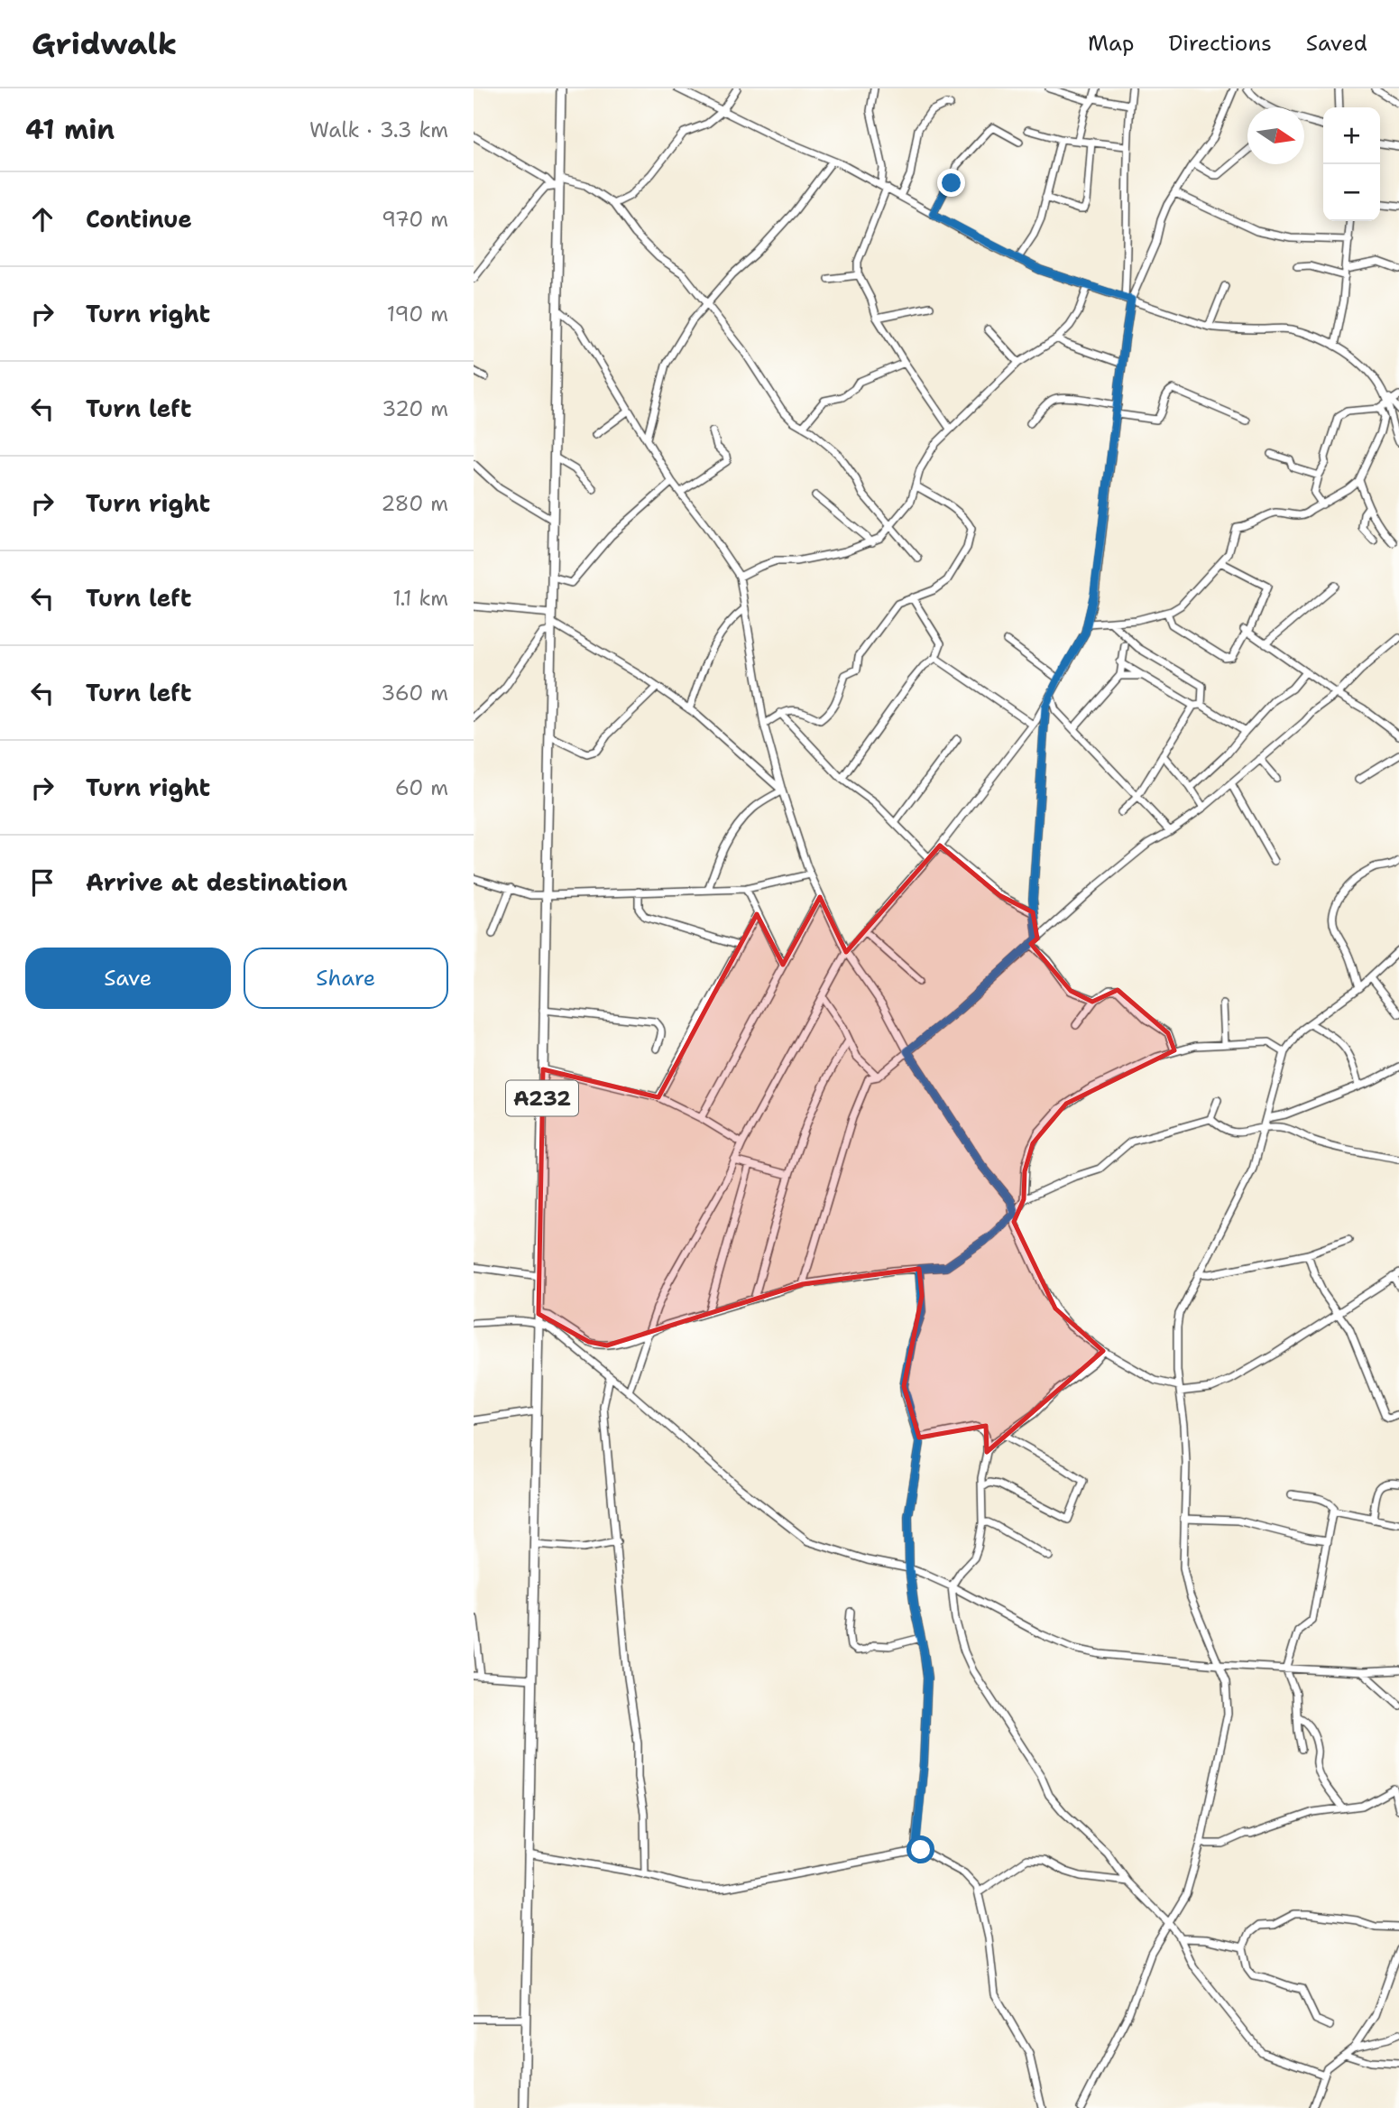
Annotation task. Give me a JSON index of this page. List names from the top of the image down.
{
  "streets": {
    "main road": ["A232"]
  },
  "north": "right",
  "page": {
    "header": "Gridwalk",
    "nav": ["Map", "Directions", "Saved"],
    "heading": ["41 min", "Walk · 3.3 km"],
    "map_buttons": ["+", "−"],
    "list": [
      ["Continue", "970 m"],
      ["Turn right", "190 m"],
      ["Turn left", "320 m"],
      ["Turn right", "280 m"],
      ["Turn left", "1.1 km"],
      ["Turn left", "360 m"],
      ["Turn right", "60 m"],
      "Arrive at destination"
    ],
    "buttons": ["Save", "Share"]
  }
}
